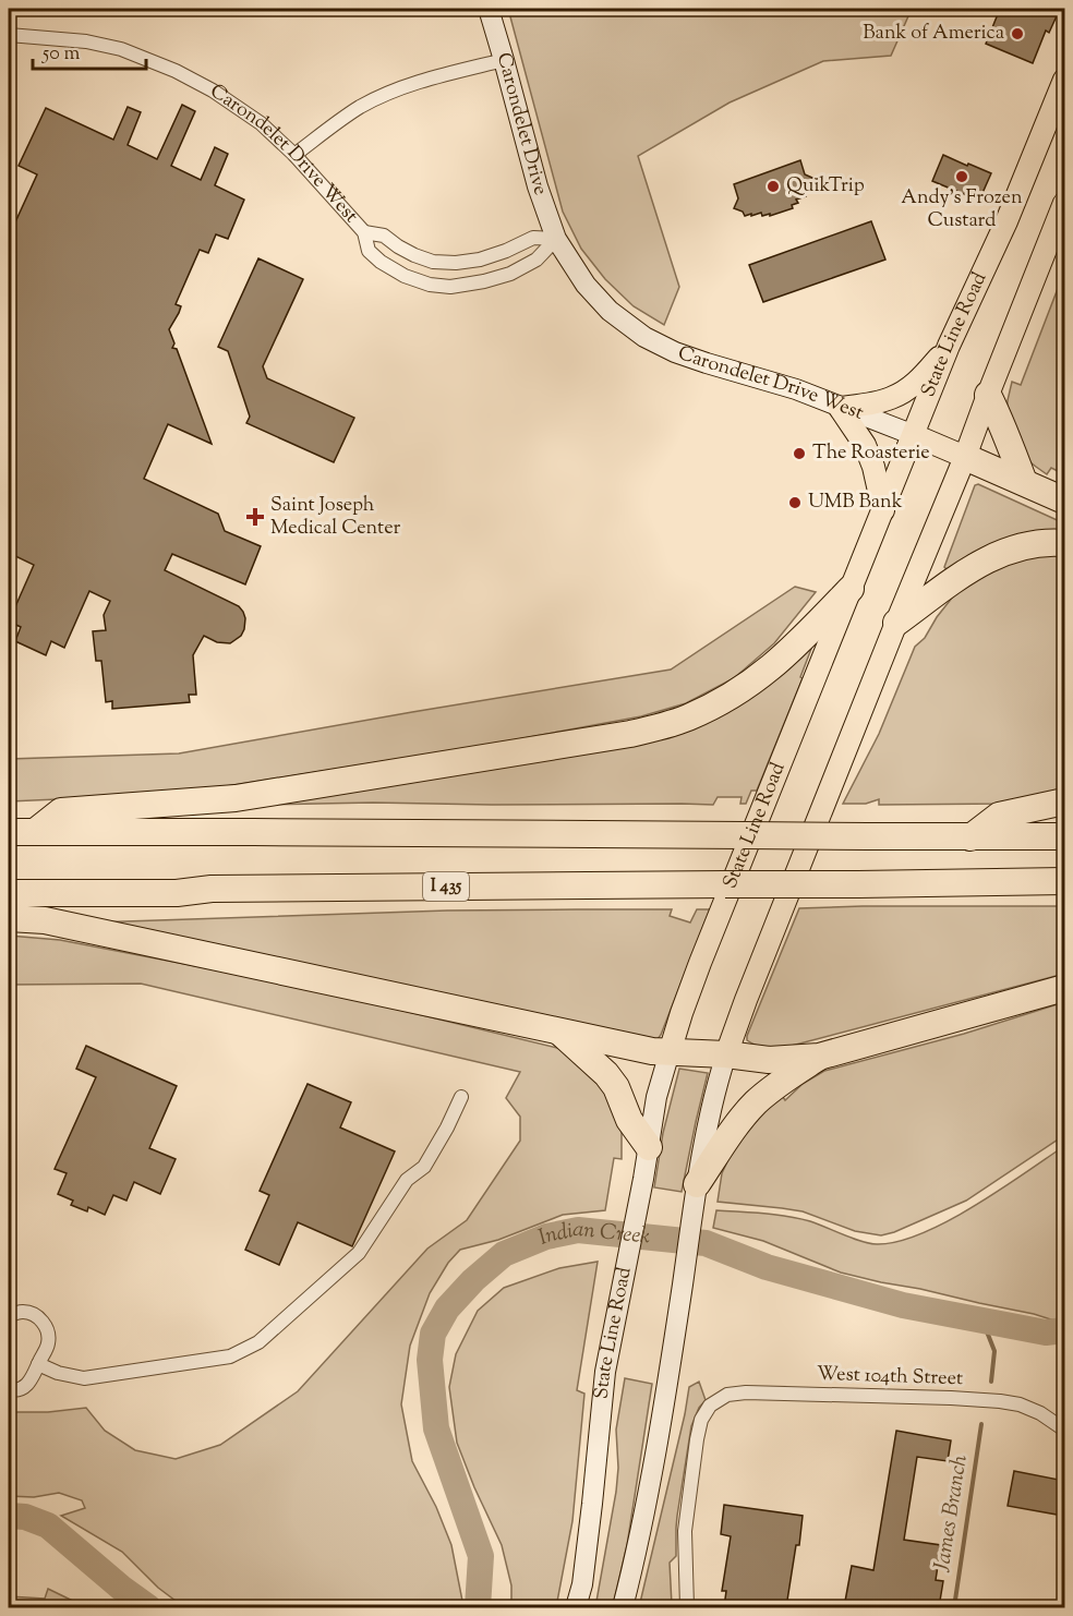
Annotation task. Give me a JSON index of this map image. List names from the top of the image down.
{
  "streets": {
    "highway": ["I 435"],
    "main road": ["Carondelet Drive", "Carondelet Drive West", "State Line Road"],
    "street": ["West 104th Street"]
  },
  "crossings": [
    ["Carondelet Drive", "Carondelet Drive West"],
    ["Carondelet Drive West", "State Line Road"]
  ],
  "water": ["Indian Creek", "James Branch"],
  "places": {
    "other": [
      "Bank of America",
      "Andy's Frozen Custard",
      "QuikTrip",
      "The Roasterie",
      "UMB Bank"
    ],
    "health": ["Saint Joseph Medical Center"]
  },
  "scale_bar": "50 m"
}
